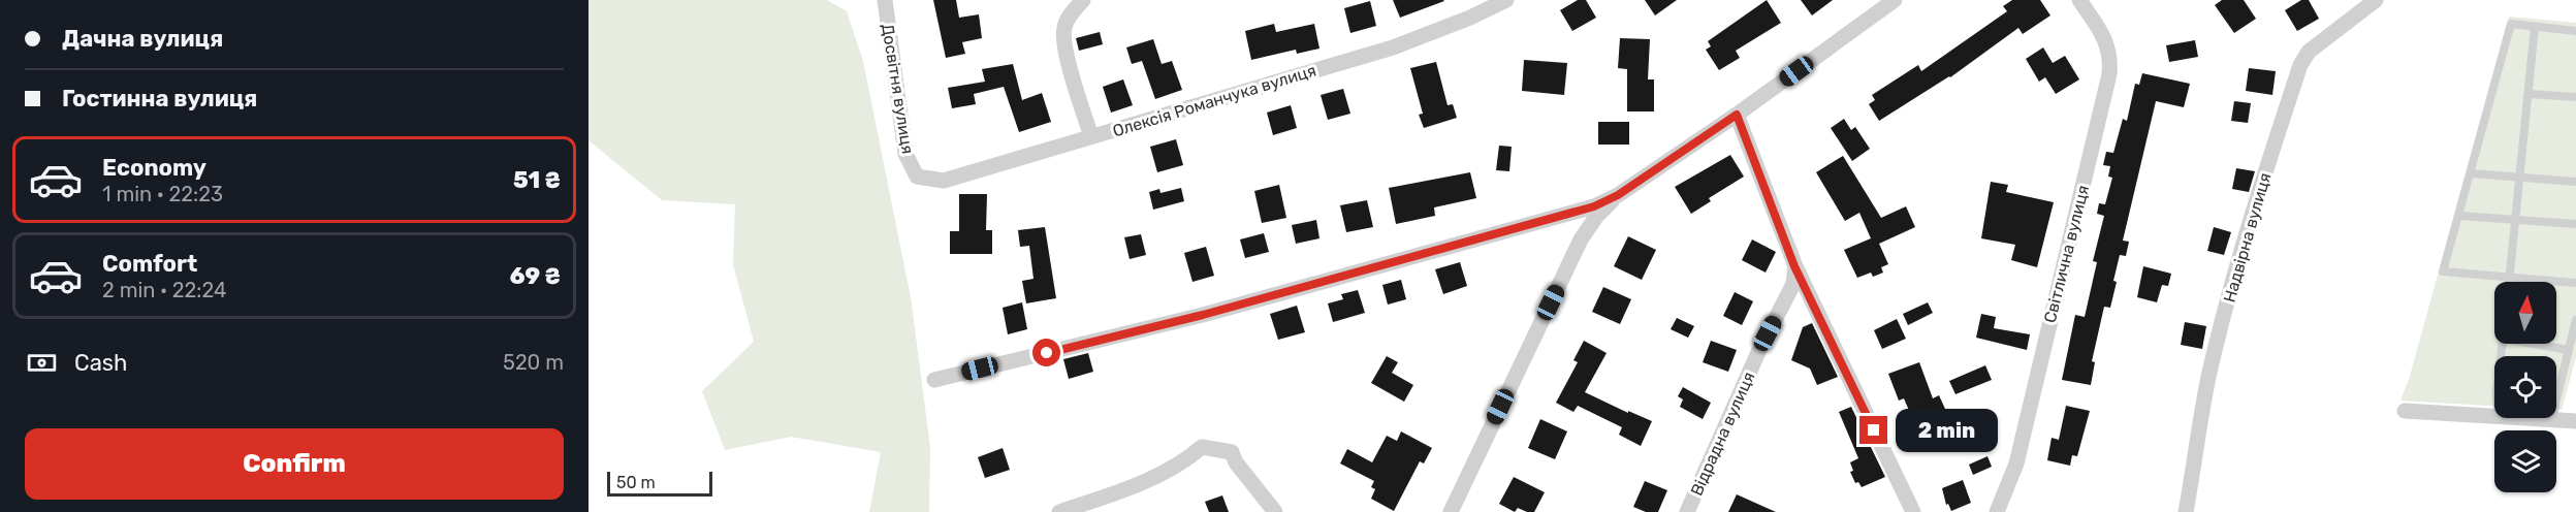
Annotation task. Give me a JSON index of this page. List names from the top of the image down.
{
  "streets": {
    "street": [
      "Досвітня вулиця",
      "Олексія Романчука вулиця",
      "Надвірна вулиця",
      "Світлична вулиця",
      "Відрадна вулиця"
    ]
  },
  "crossings": [
    ["Досвітня вулиця", "Олексія Романчука вулиця"]
  ],
  "scale_bar": "50 m",
  "north": "top",
  "page": {
    "banner": ["Дачна вулиця", "Гостинна вулиця"],
    "list": [
      {
        "name": "Economy",
        "note": "1 min · 22:23",
        "value": "51 ₴"
      },
      {
        "name": "Comfort",
        "note": "2 min · 22:24",
        "value": "69 ₴"
      }
    ],
    "pay": ["Cash", "520 m"],
    "bubble": "2 min",
    "buttons": "Confirm",
    "scale": "50 m"
  }
}
